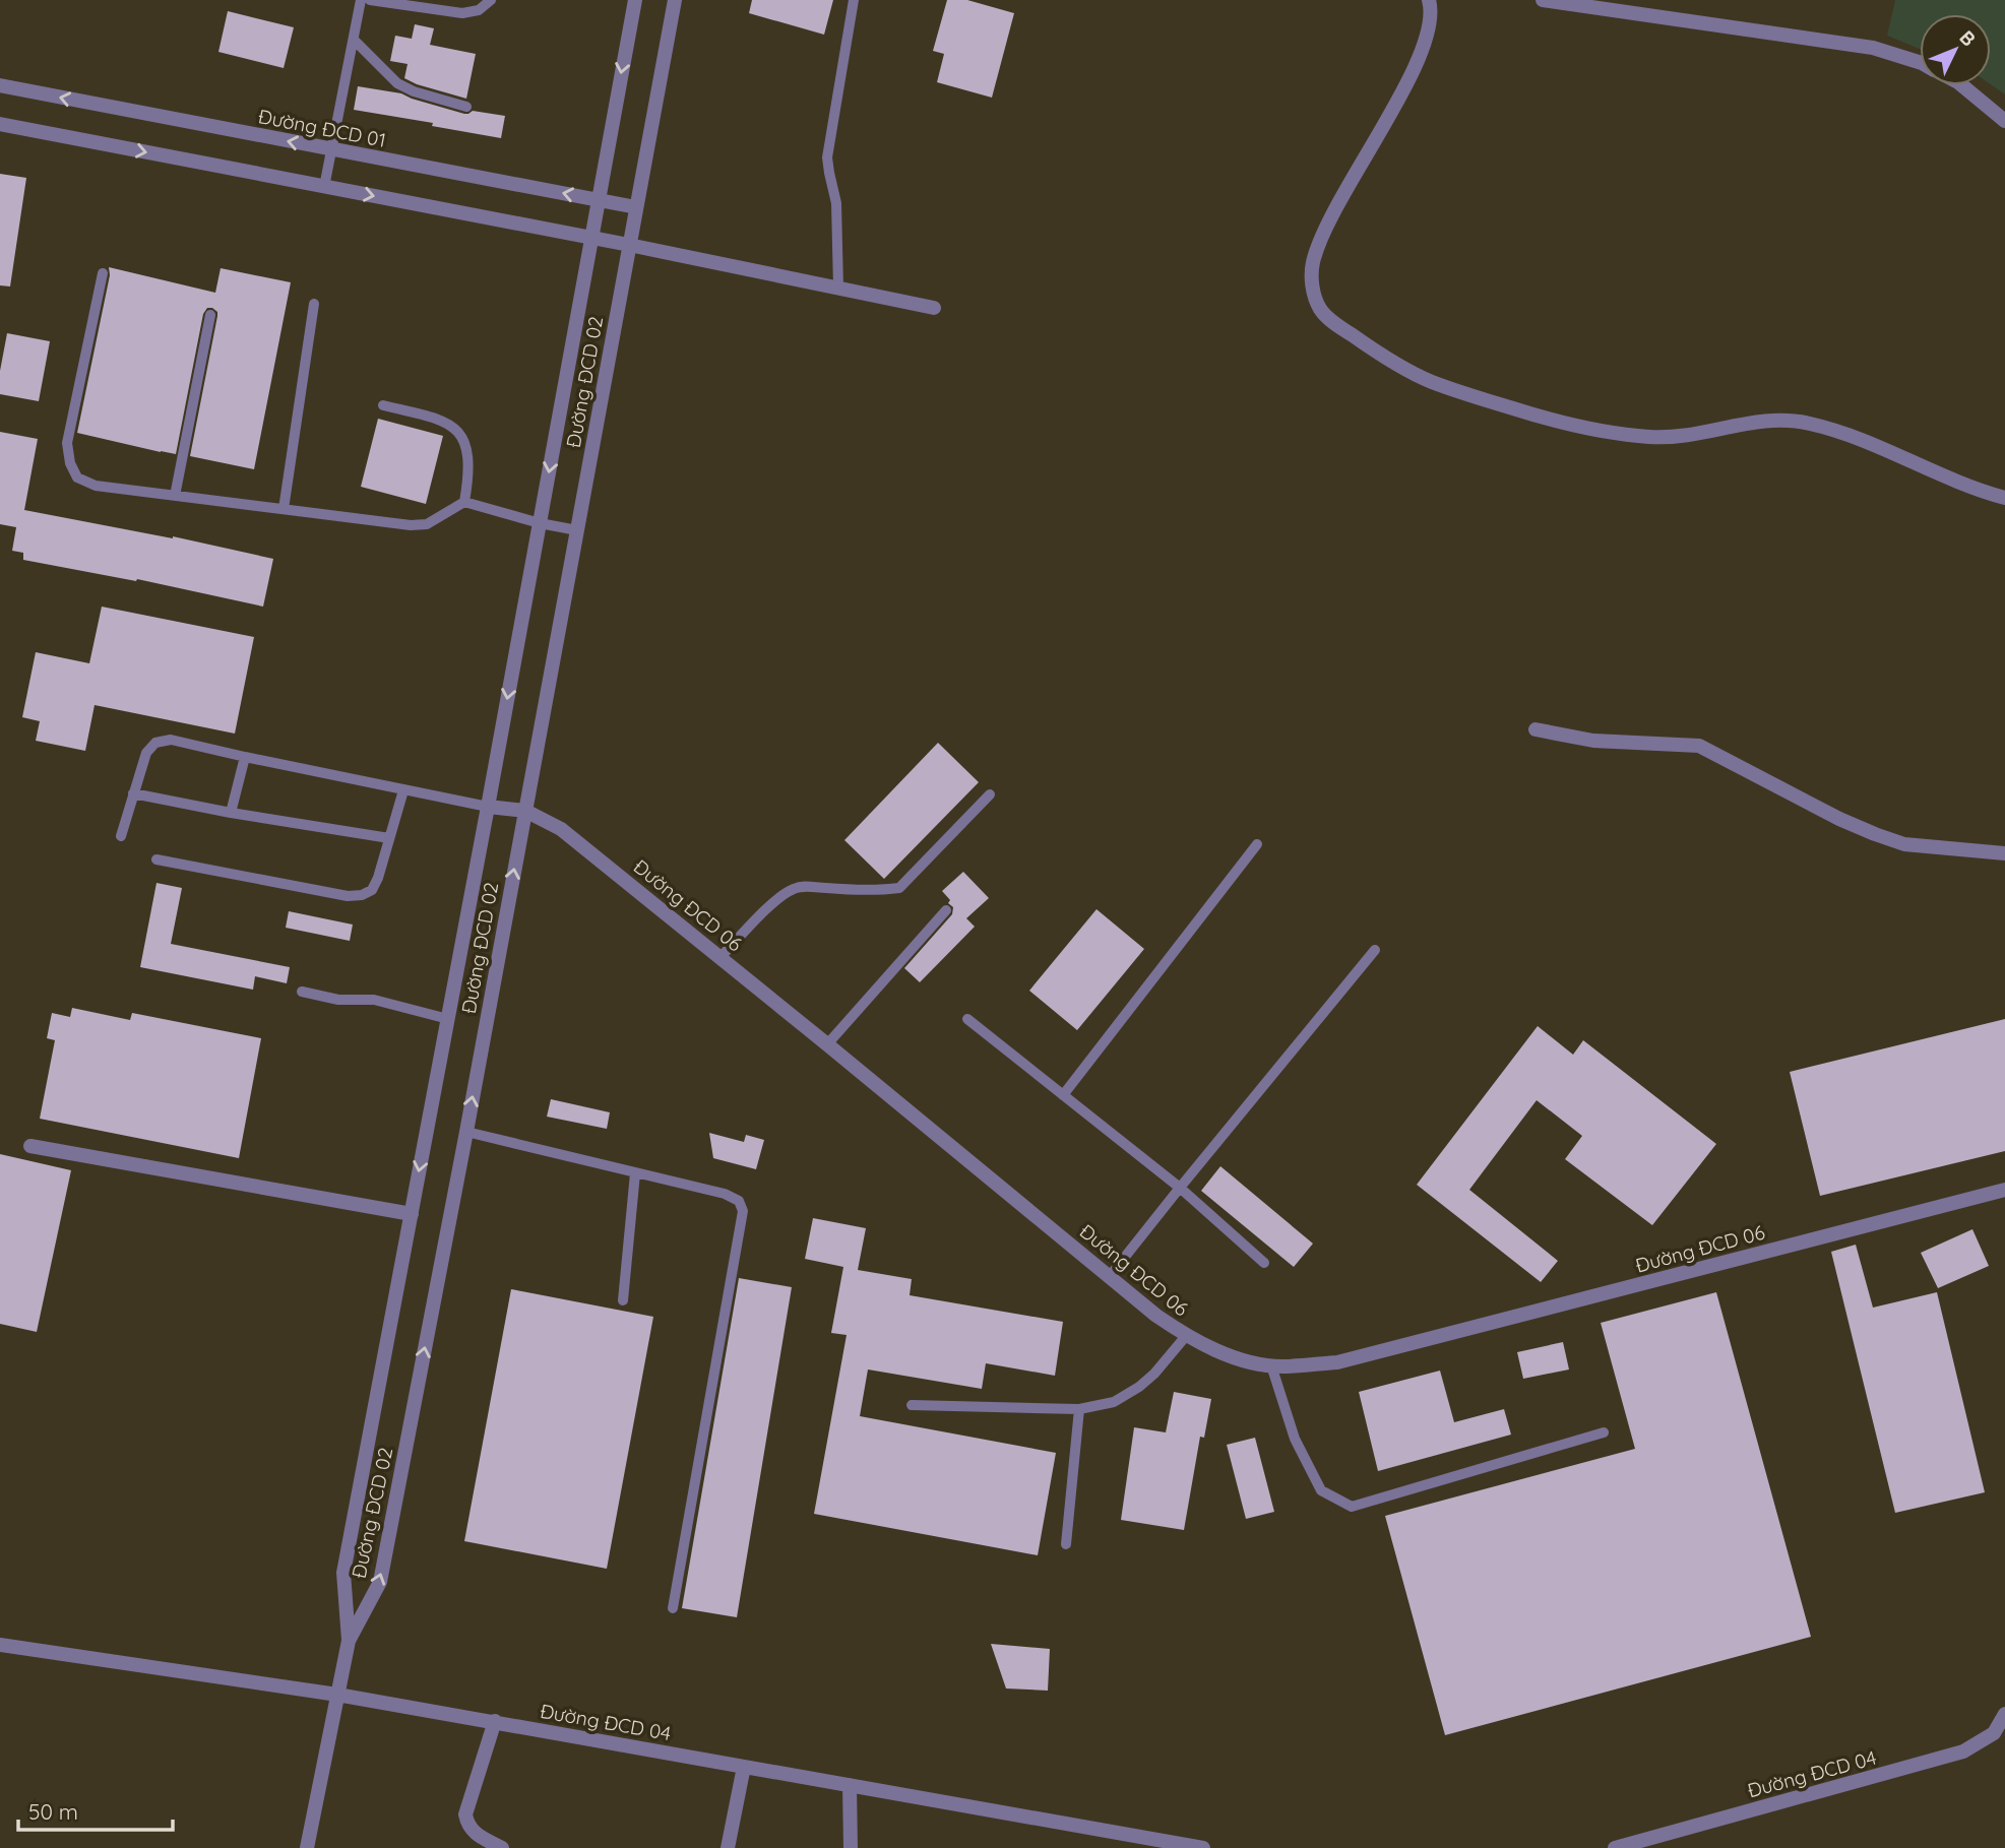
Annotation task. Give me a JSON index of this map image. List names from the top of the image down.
{
  "streets": {
    "street": [
      "Đường ĐCD 01",
      "Đường ĐCD 02",
      "Đường ĐCD 06",
      "Đường ĐCD 04"
    ]
  },
  "crossings": [
    ["Đường ĐCD 01", "Đường ĐCD 02"],
    ["Đường ĐCD 02", "Đường ĐCD 06"]
  ],
  "scale_bar": "50 m",
  "north": "top right"
}
